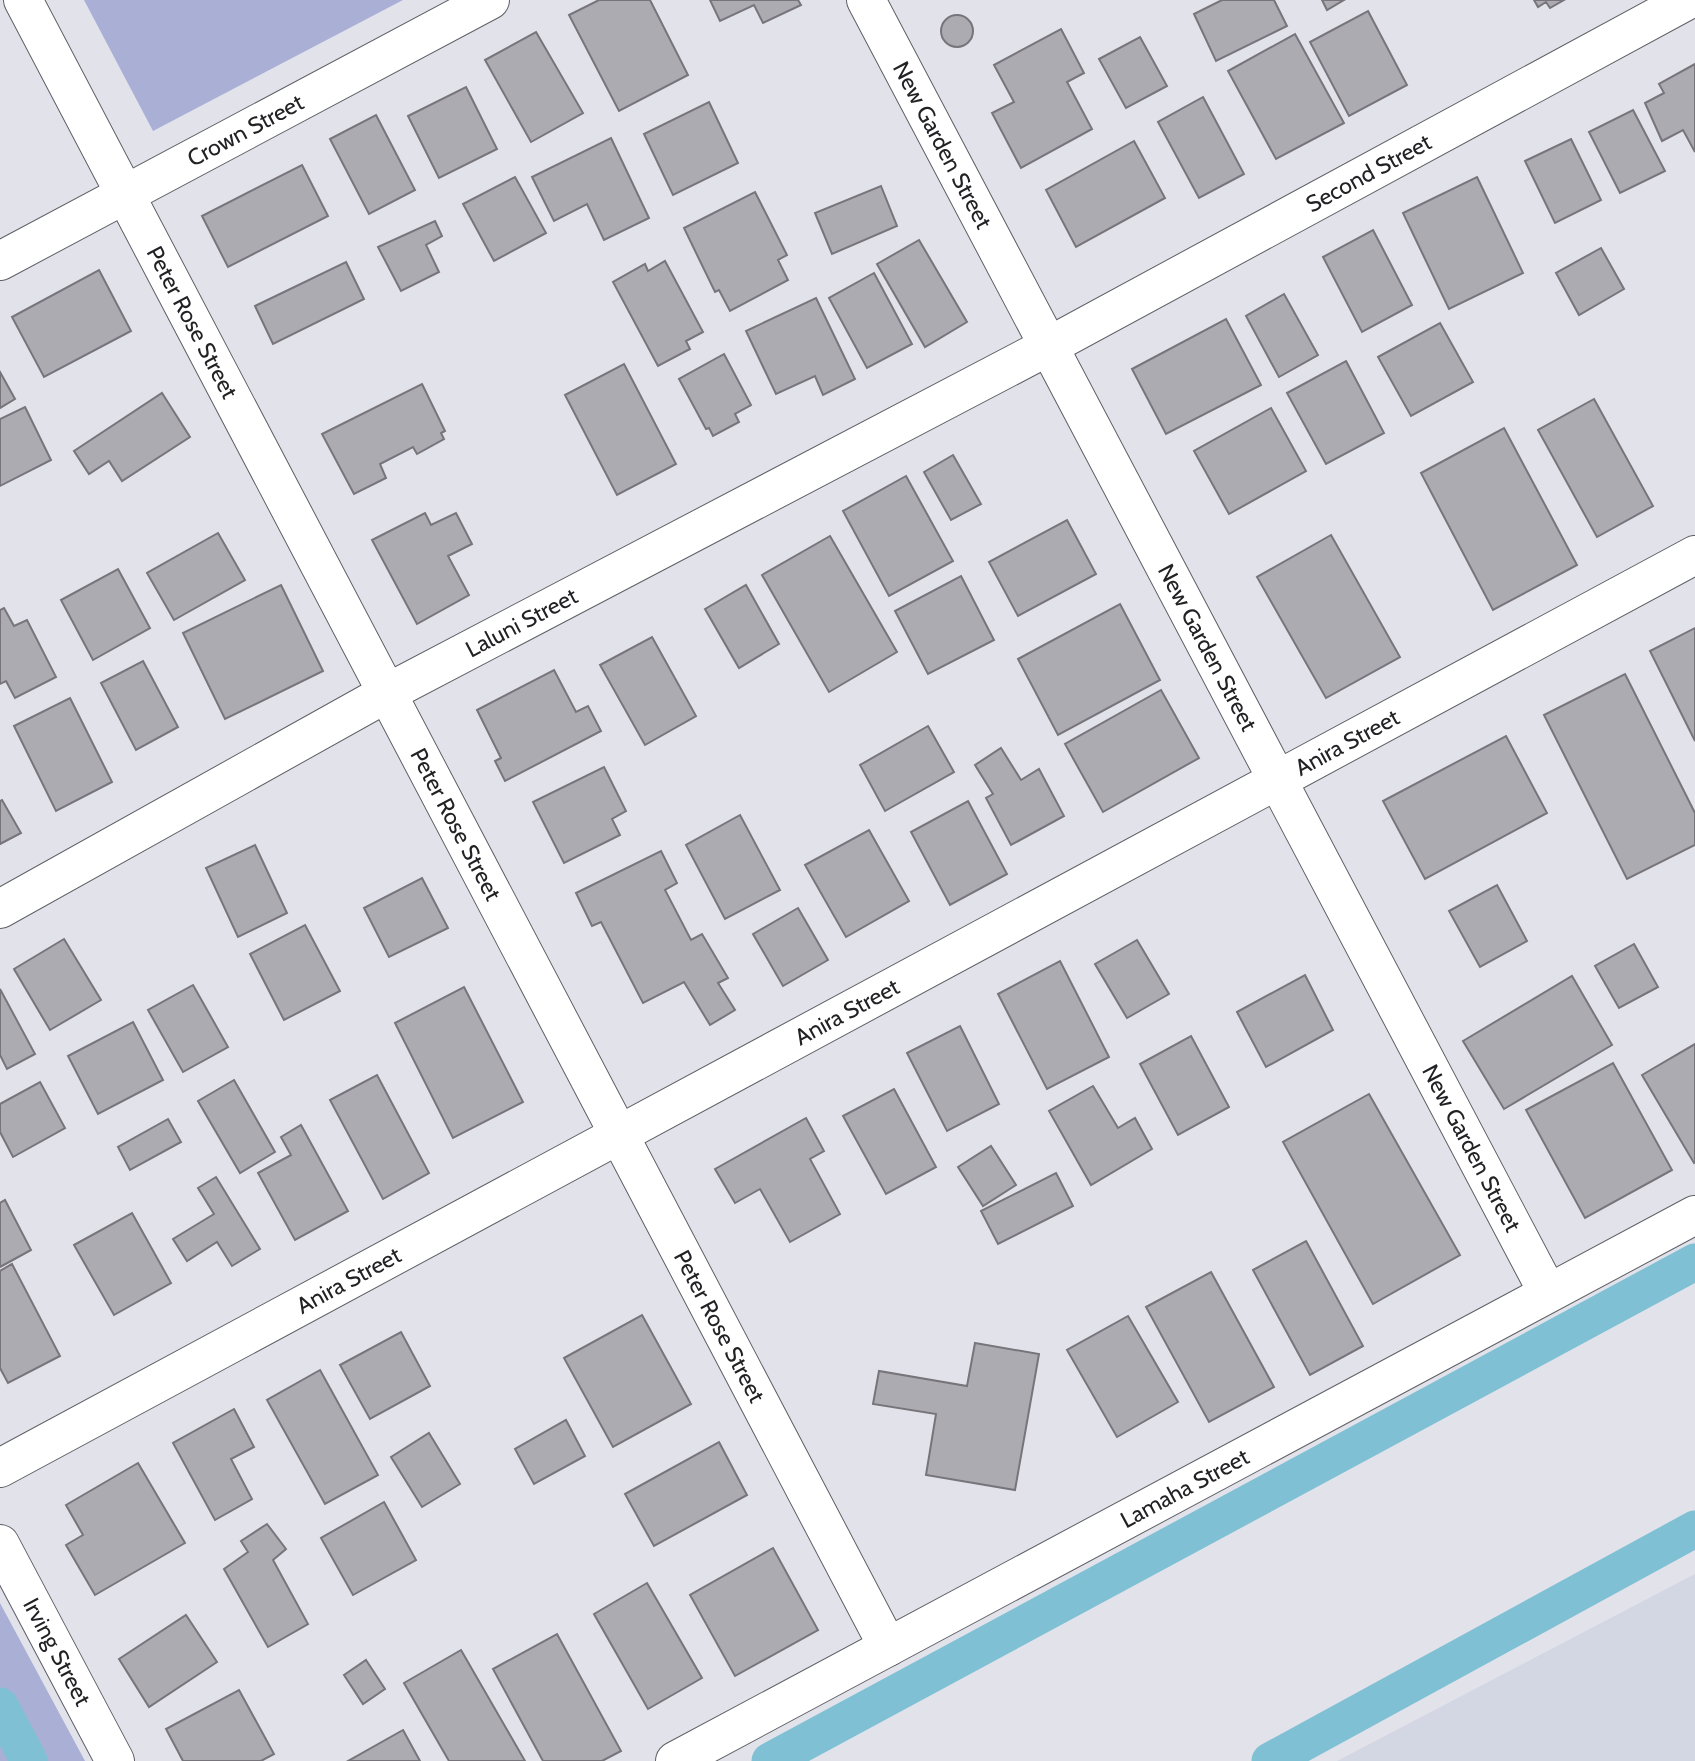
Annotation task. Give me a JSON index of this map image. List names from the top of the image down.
{
  "streets": {
    "street": [
      "Crown Street",
      "New Garden Street",
      "Second Street",
      "Peter Rose Street",
      "Laluni Street",
      "Anira Street",
      "Lamaha Street",
      "Irving Street"
    ]
  },
  "crossings": [
    ["Crown Street", "Peter Rose Street"],
    ["New Garden Street", "Second Street"],
    ["New Garden Street", "Laluni Street"],
    ["New Garden Street", "Anira Street"],
    ["New Garden Street", "Lamaha Street"],
    ["Second Street", "Laluni Street"],
    ["Peter Rose Street", "Laluni Street"],
    ["Peter Rose Street", "Anira Street"],
    ["Peter Rose Street", "Lamaha Street"]
  ]
}
